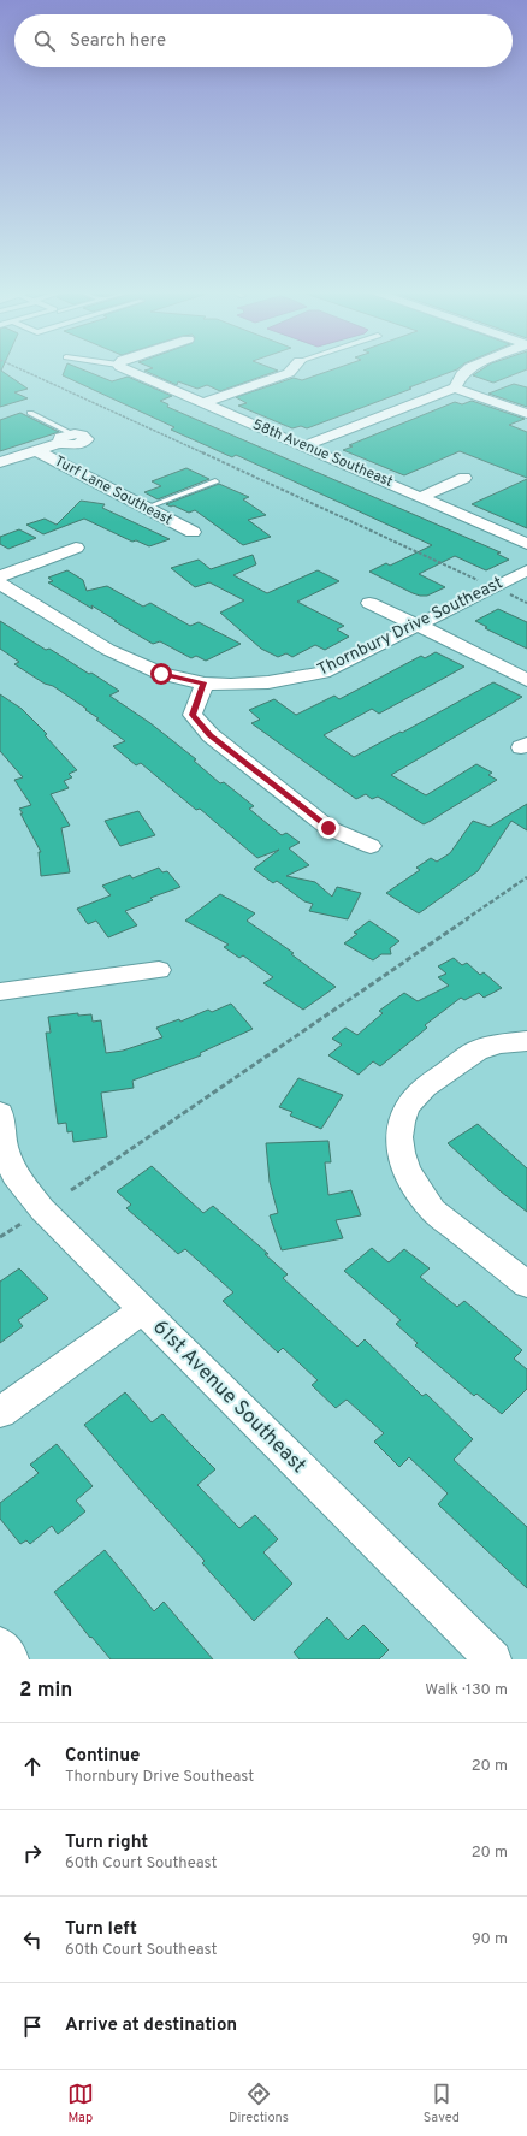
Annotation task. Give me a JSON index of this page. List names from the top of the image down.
{
  "streets": {
    "street": [
      "58th Avenue Southeast",
      "Turf Lane Southeast",
      "Thornbury Drive Southeast",
      "61st Avenue Southeast"
    ]
  },
  "page": {
    "search": "Search here",
    "heading": ["2 min", "Walk · 130 m"],
    "list": [
      ["Continue", "Thornbury Drive Southeast", "20 m"],
      ["Turn right", "60th Court Southeast", "20 m"],
      ["Turn left", "60th Court Southeast", "90 m"],
      "Arrive at destination"
    ],
    "nav": ["Map", "Directions", "Saved"]
  }
}
